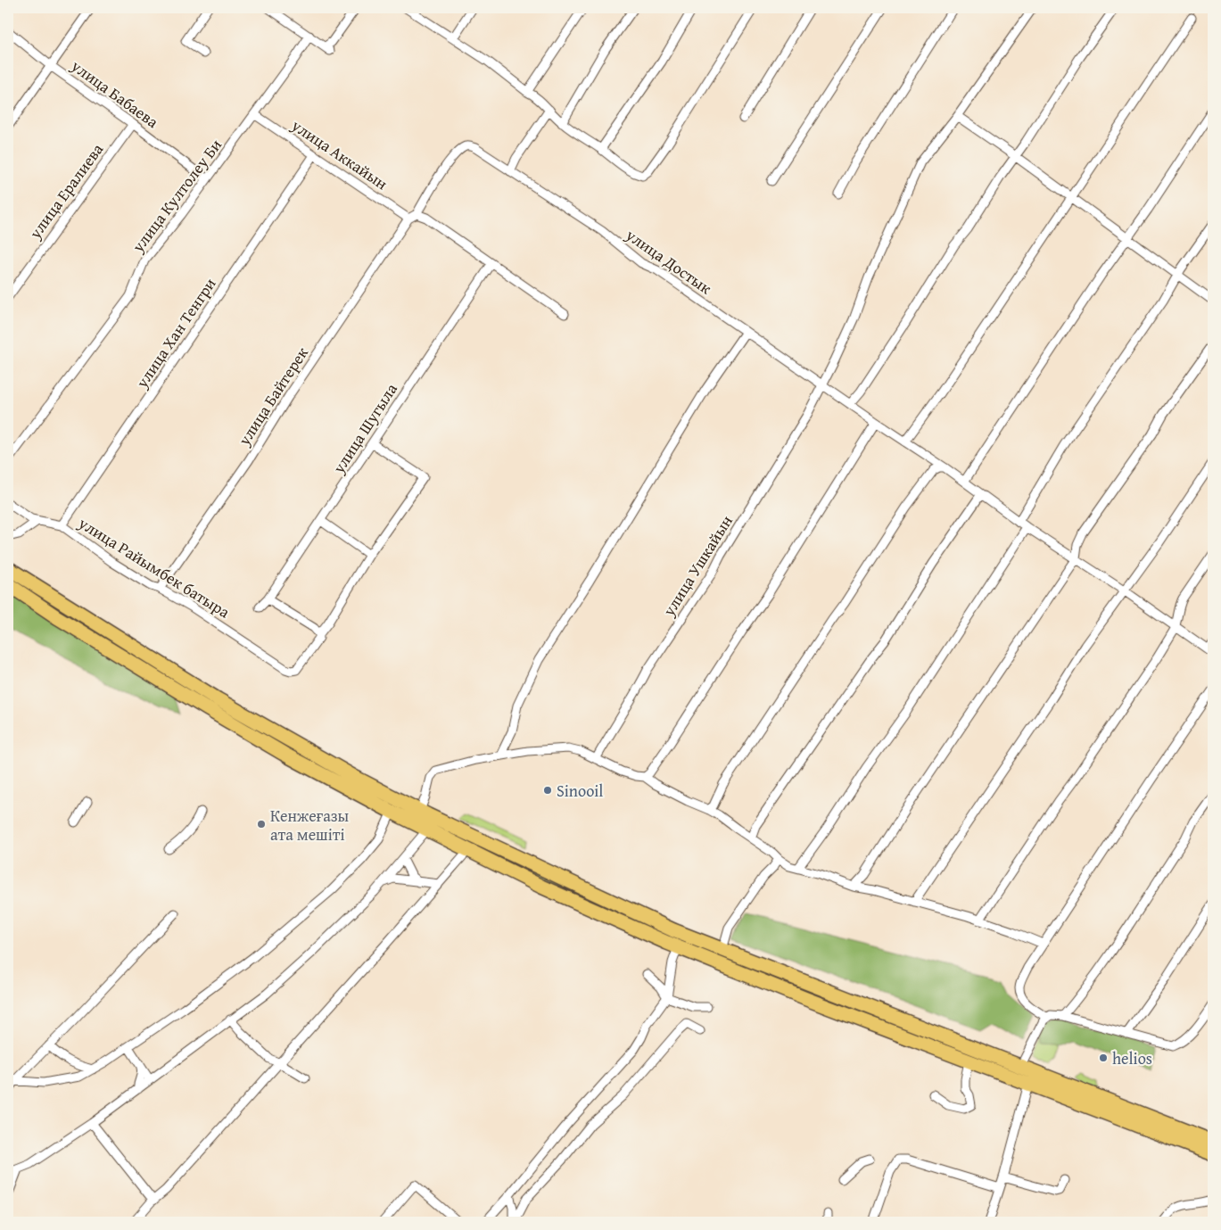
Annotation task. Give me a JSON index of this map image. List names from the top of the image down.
{
  "streets": {
    "street": [
      "улица Бабаева",
      "улица Аккайын",
      "улица Ералиева",
      "улица Култолеу Би",
      "улица Достык",
      "улица Хан Тенгри",
      "улица Байтерек",
      "улица Шугыла",
      "улица Ушкайын",
      "улица Райымбек батыра"
    ]
  },
  "crossings": [
    ["улица Бабаева", "улица Ералиева"],
    ["улица Бабаева", "улица Култолеу Би"],
    ["улица Аккайын", "улица Култолеу Би"],
    ["улица Аккайын", "улица Хан Тенгри"],
    ["улица Аккайын", "улица Байтерек"],
    ["улица Достык", "улица Ушкайын"],
    ["улица Хан Тенгри", "улица Райымбек батыра"],
    ["улица Байтерек", "улица Райымбек батыра"]
  ],
  "places": ["Sinooil", "Кенжеғазы ата мешіті", "helios"]
}
